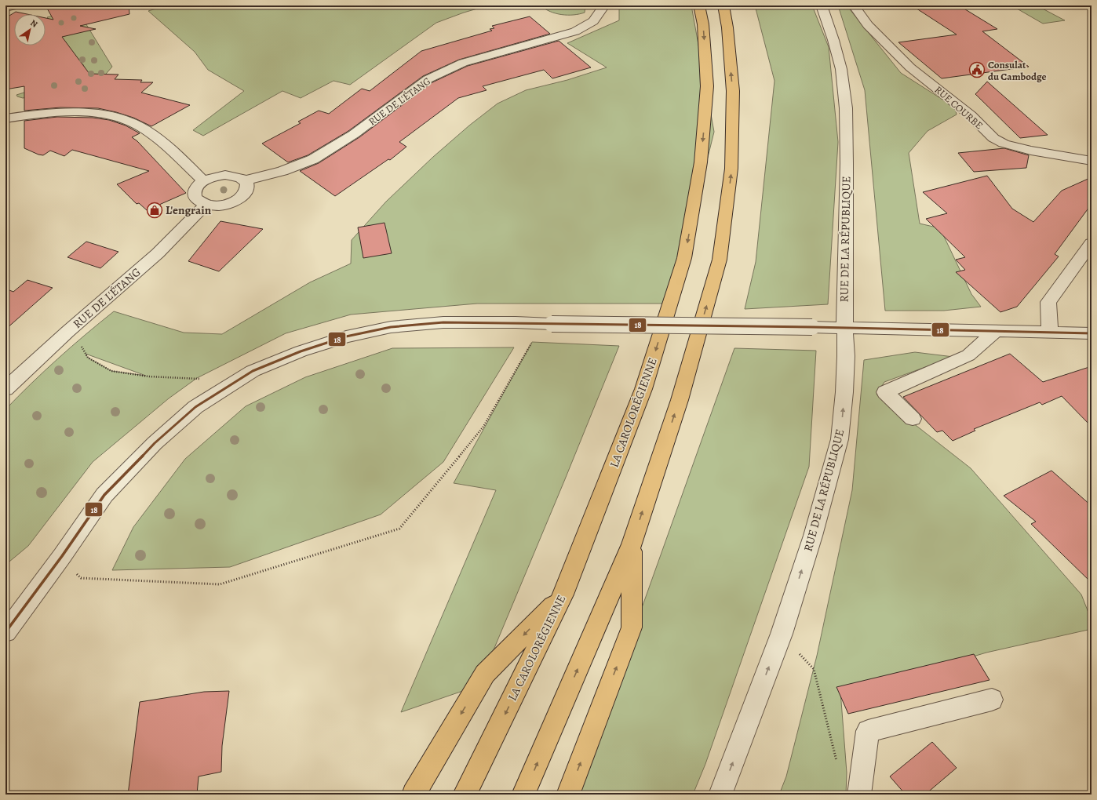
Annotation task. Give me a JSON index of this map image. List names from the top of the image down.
{
  "streets": {
    "highway": ["LA CAROLORÉGIENNE"],
    "street": ["RUE DE L'ÉTANG", "RUE COURBE", "RUE DE LA RÉPUBLIQUE"]
  },
  "one_way": ["RUE DE LA RÉPUBLIQUE"],
  "places": {
    "public building": ["Consulat du Cambodge"],
    "shop": ["L'engrain"]
  },
  "lines": ["transit line 18"],
  "north": "top right"
}
